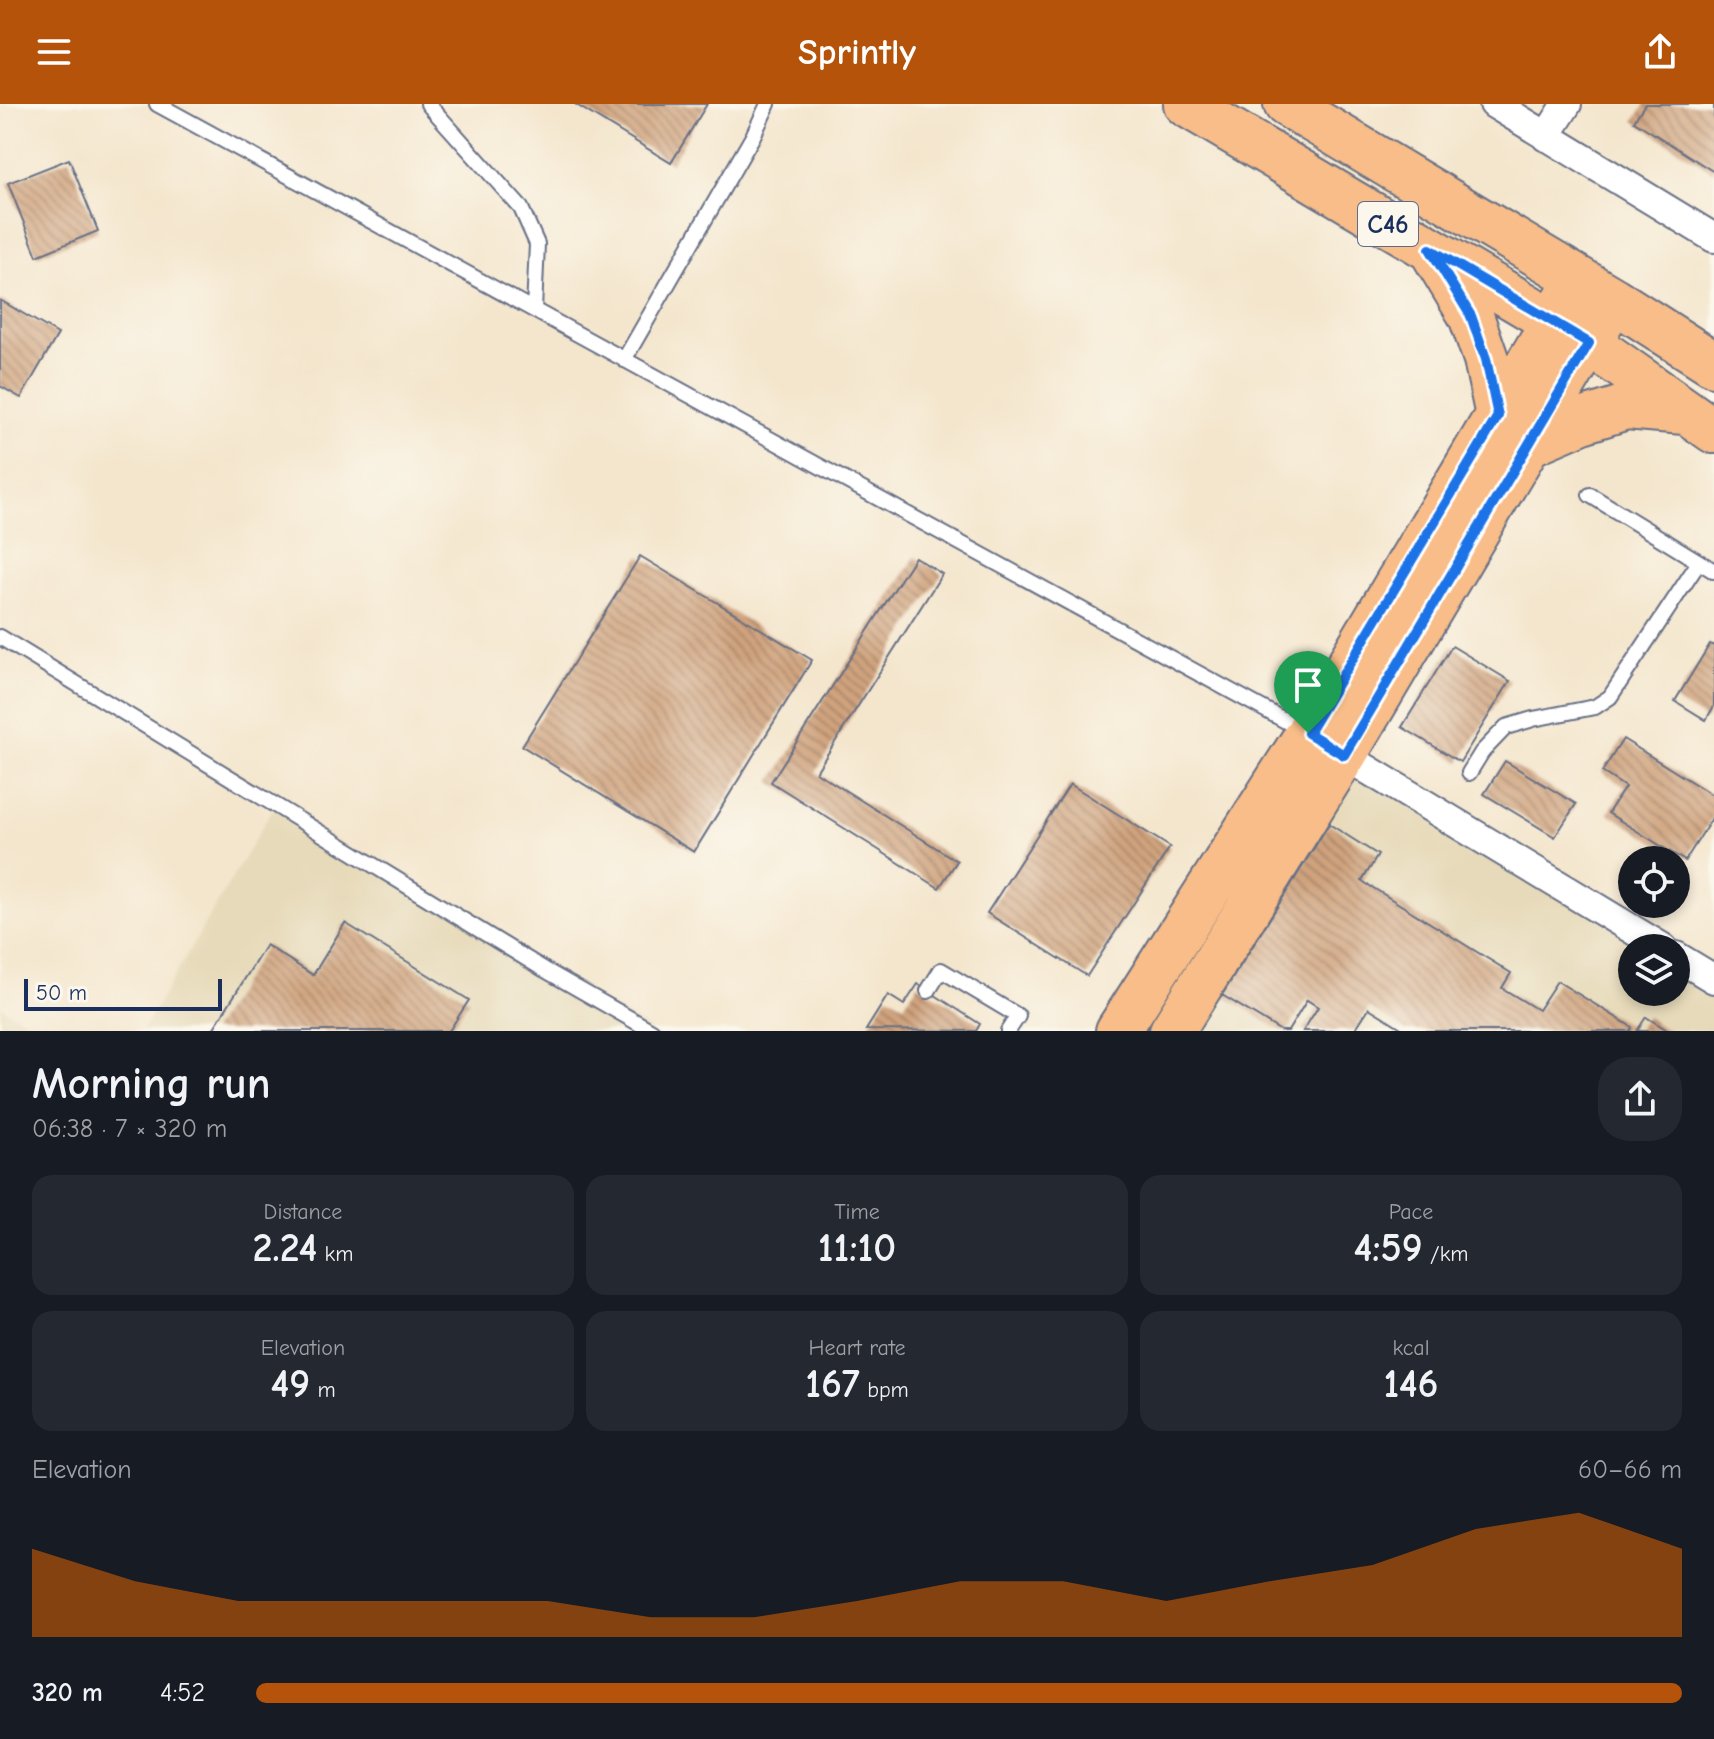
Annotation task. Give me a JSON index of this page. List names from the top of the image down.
{
  "streets": {
    "main road": ["C46"]
  },
  "scale_bar": "50 m",
  "page": {
    "header": "Sprintly",
    "scale": "50 m",
    "heading": ["Morning run", "06:38 · 7 × 320 m"],
    "stats": [
      ["Distance", "2.24 km"],
      ["Time", "11:10"],
      ["Pace", "4:59 /km"],
      ["Elevation", "49 m"],
      ["Heart rate", "167 bpm"],
      ["kcal", "146"]
    ],
    "chart": ["Elevation", "60–66 m"],
    "list": [
      {
        "name": "320 m",
        "note": "4:52"
      }
    ]
  }
}
